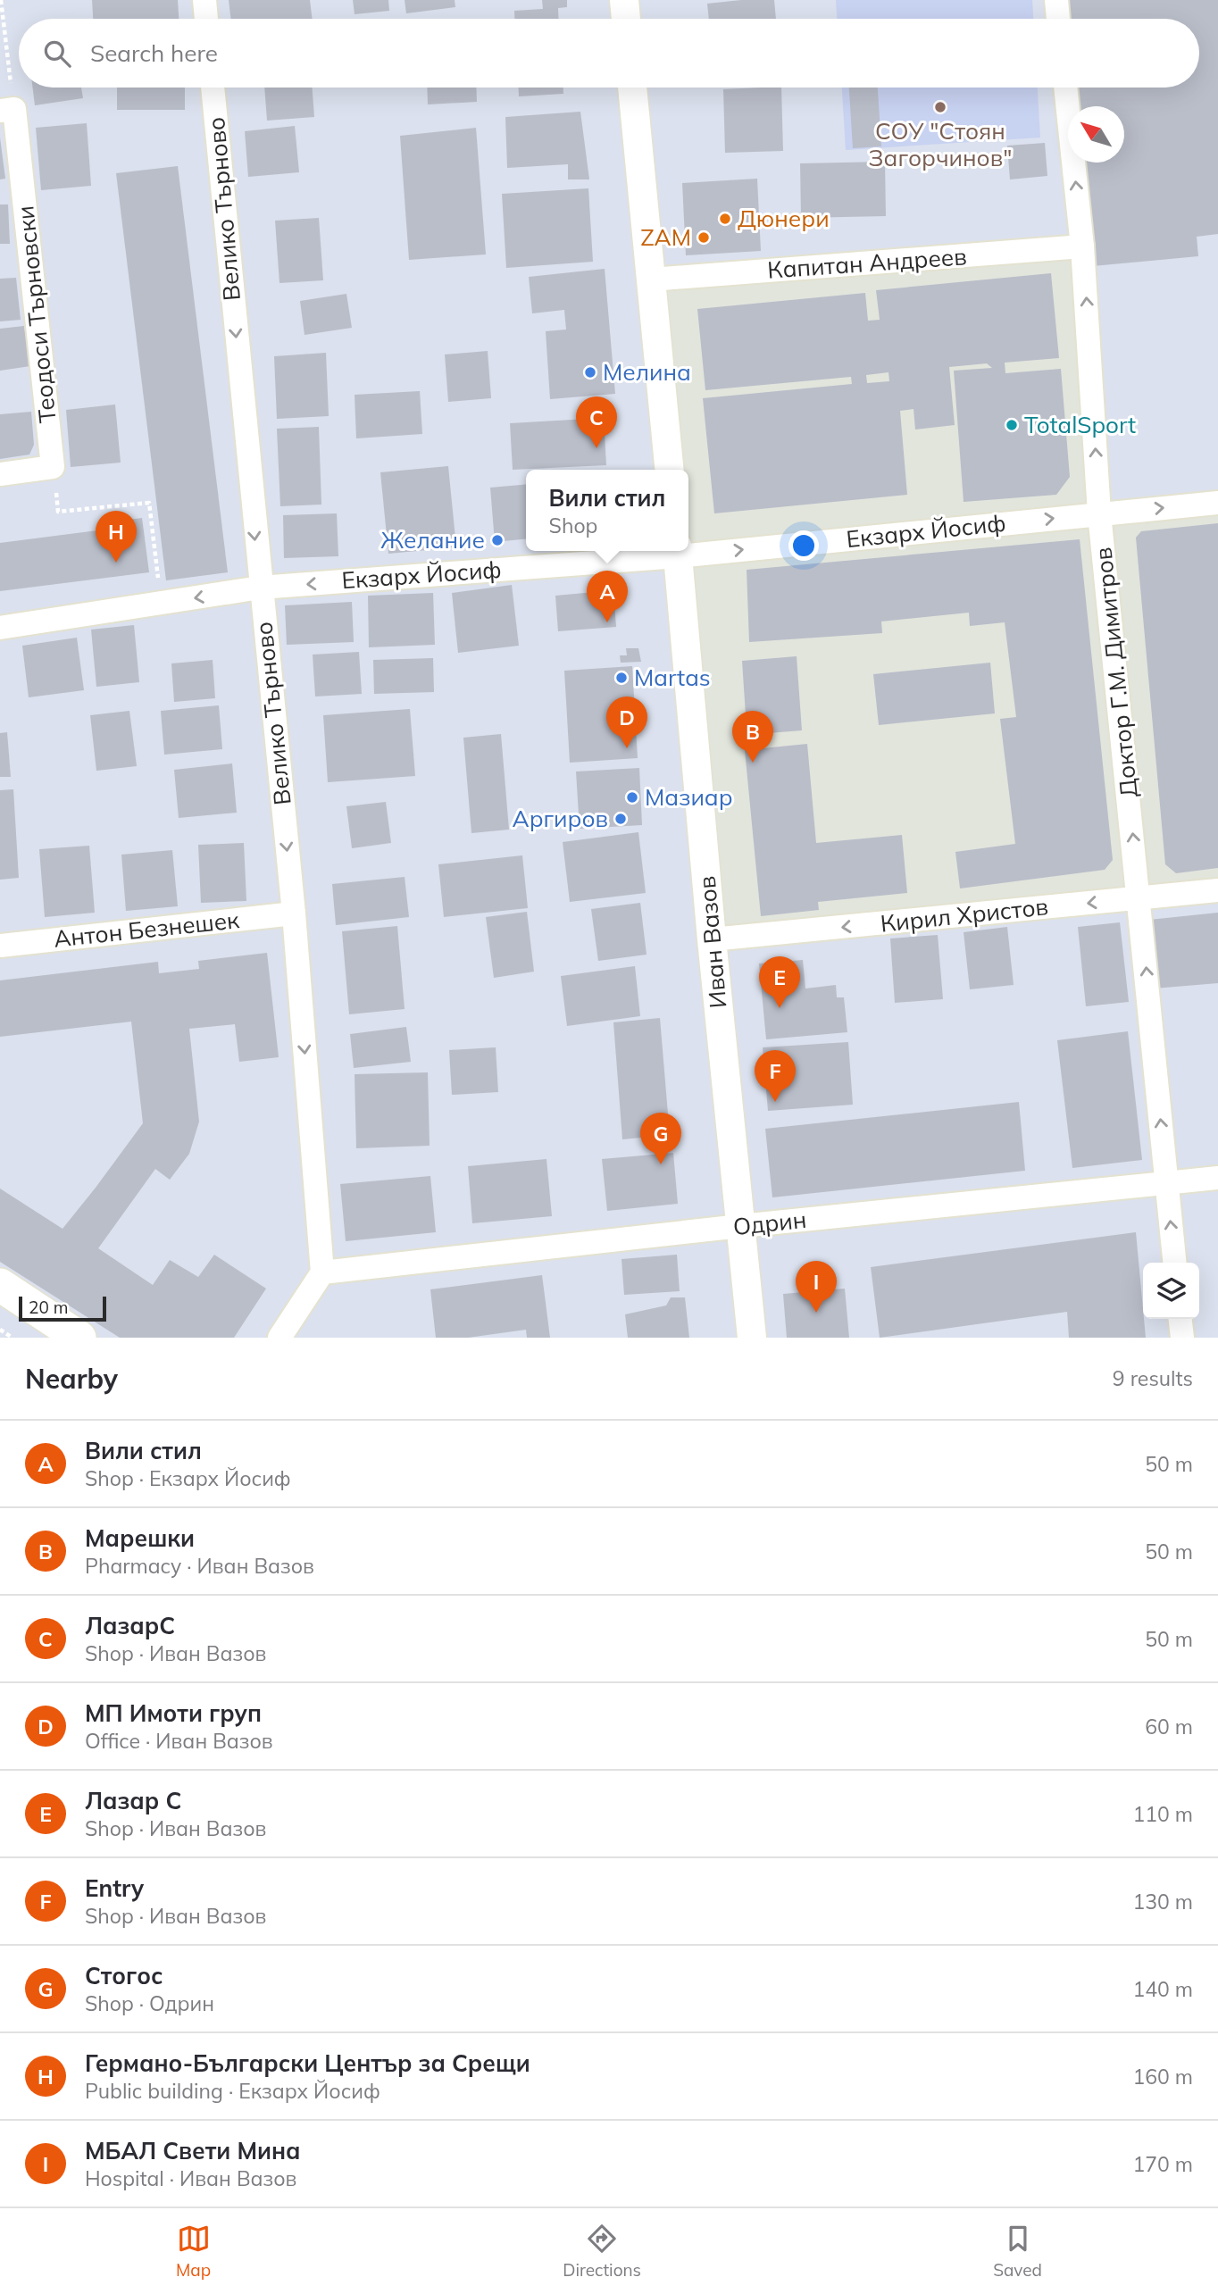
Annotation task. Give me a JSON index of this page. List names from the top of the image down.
{
  "streets": {
    "street": [
      "Велико Търново",
      "Капитан Андреев",
      "Теодоси Търновски",
      "Екзарх Йосиф",
      "Доктор Г.М. Димитров",
      "Кирил Христов",
      "Антон Безнешек",
      "Иван Вазов",
      "Одрин"
    ]
  },
  "crossings": [
    ["Велико Търново", "Екзарх Йосиф"],
    ["Велико Търново", "Антон Безнешек"],
    ["Велико Търново", "Одрин"],
    ["Капитан Андреев", "Доктор Г.М. Димитров"],
    ["Екзарх Йосиф", "Доктор Г.М. Димитров"],
    ["Екзарх Йосиф", "Иван Вазов"],
    ["Доктор Г.М. Димитров", "Кирил Христов"],
    ["Доктор Г.М. Димитров", "Одрин"],
    ["Кирил Христов", "Иван Вазов"],
    ["Иван Вазов", "Одрин"]
  ],
  "one_way": ["Велико Търново", "Доктор Г.М. Димитров", "Кирил Христов"],
  "places": [
    "СОУ \"Стоян Загорчинов\"",
    "Дюнери",
    "ZAM",
    "Мелина",
    "TotalSport",
    "Желание",
    "Martas",
    "Мазиар",
    "Аргиров"
  ],
  "scale_bar": "20 m",
  "north": "top left",
  "page": {
    "search": "Search here",
    "pins": [
      "C",
      "H",
      "A",
      "D",
      "B",
      "E",
      "F",
      "G",
      "I"
    ],
    "popup": ["Вили стил", "Shop"],
    "scale": "20 m",
    "heading": ["Nearby", "9 results"],
    "list": [
      {
        "mark": "A",
        "name": "Вили стил",
        "note": "Shop · Екзарх Йосиф",
        "value": "50 m"
      },
      {
        "mark": "B",
        "name": "Марешки",
        "note": "Pharmacy · Иван Вазов",
        "value": "50 m"
      },
      {
        "mark": "C",
        "name": "ЛазарС",
        "note": "Shop · Иван Вазов",
        "value": "50 m"
      },
      {
        "mark": "D",
        "name": "МП Имоти груп",
        "note": "Office · Иван Вазов",
        "value": "60 m"
      },
      {
        "mark": "E",
        "name": "Лазар С",
        "note": "Shop · Иван Вазов",
        "value": "110 m"
      },
      {
        "mark": "F",
        "name": "Entry",
        "note": "Shop · Иван Вазов",
        "value": "130 m"
      },
      {
        "mark": "G",
        "name": "Стогос",
        "note": "Shop · Одрин",
        "value": "140 m"
      },
      {
        "mark": "H",
        "name": "Германо-Български Център за Срещи",
        "note": "Public building · Екзарх Йосиф",
        "value": "160 m"
      },
      {
        "mark": "I",
        "name": "МБАЛ Свети Мина",
        "note": "Hospital · Иван Вазов",
        "value": "170 m"
      }
    ],
    "nav": ["Map", "Directions", "Saved"]
  }
}
